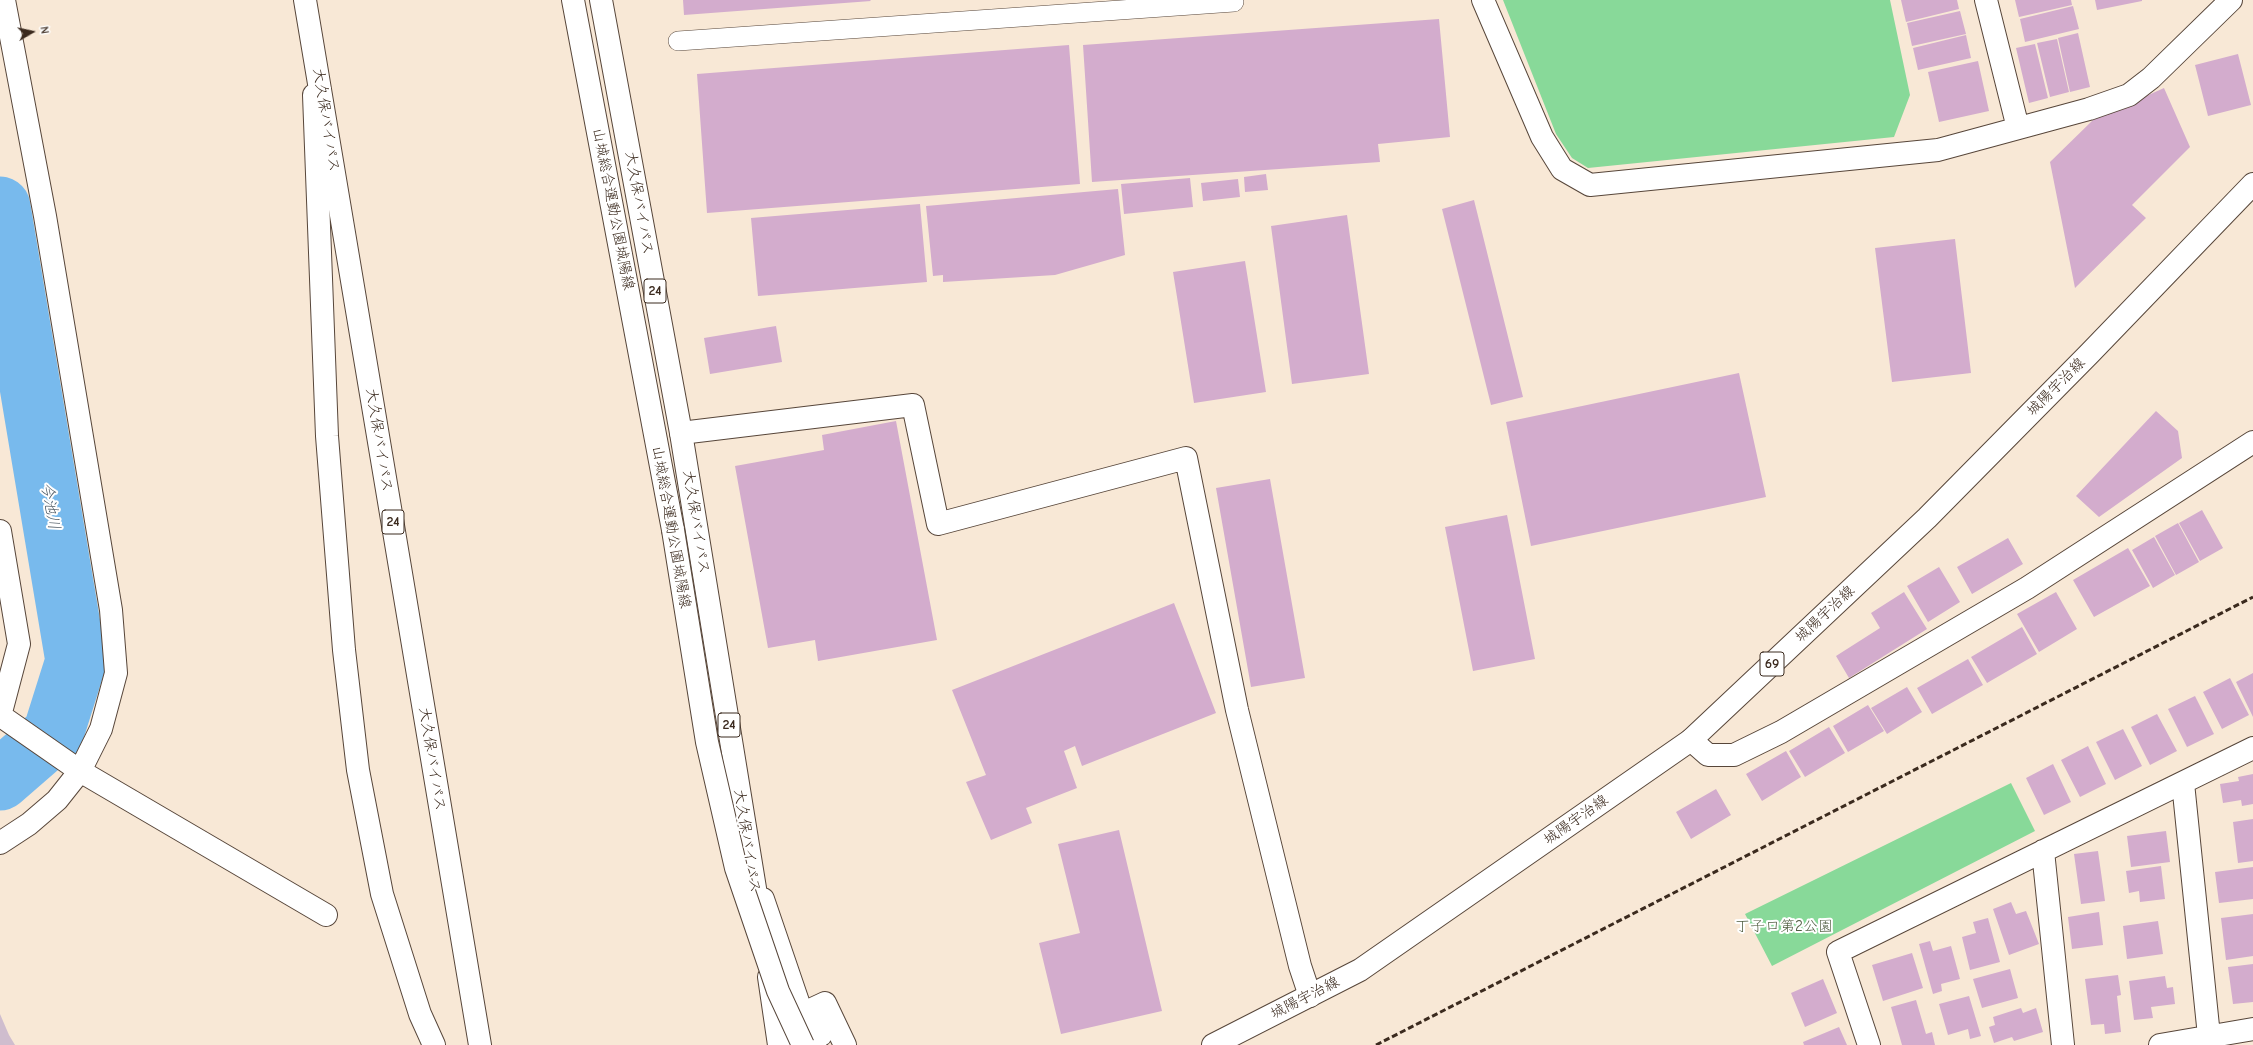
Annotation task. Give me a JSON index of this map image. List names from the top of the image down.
{
  "streets": {
    "main road": [
      "大久保バイパス",
      "山城総合運動公園城陽線",
      "24",
      "城陽宇治線",
      "69"
    ]
  },
  "water": ["今池川"],
  "parks": ["丁子口第2公園"],
  "north": "right"
}
